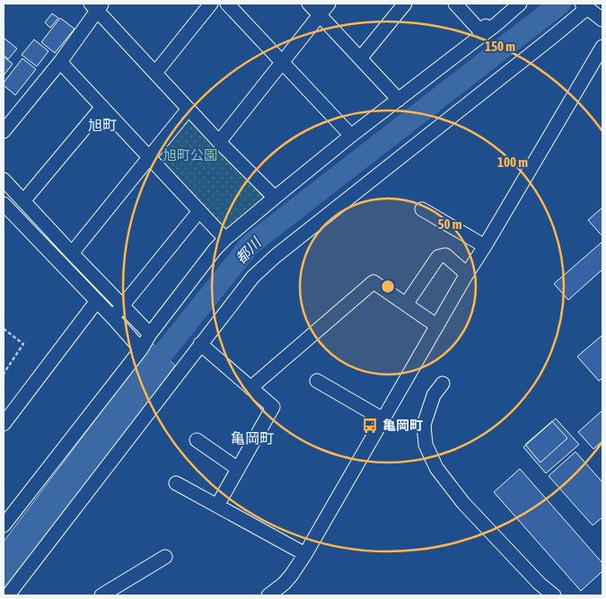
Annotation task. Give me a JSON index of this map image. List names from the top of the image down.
{
  "districts": ["旭町", "亀岡町"],
  "water": ["都川"],
  "parks": ["旭町公園"],
  "places": {
    "bus stop": ["亀岡町"]
  },
  "rings": ["150 m", "100 m", "50 m"]
}
